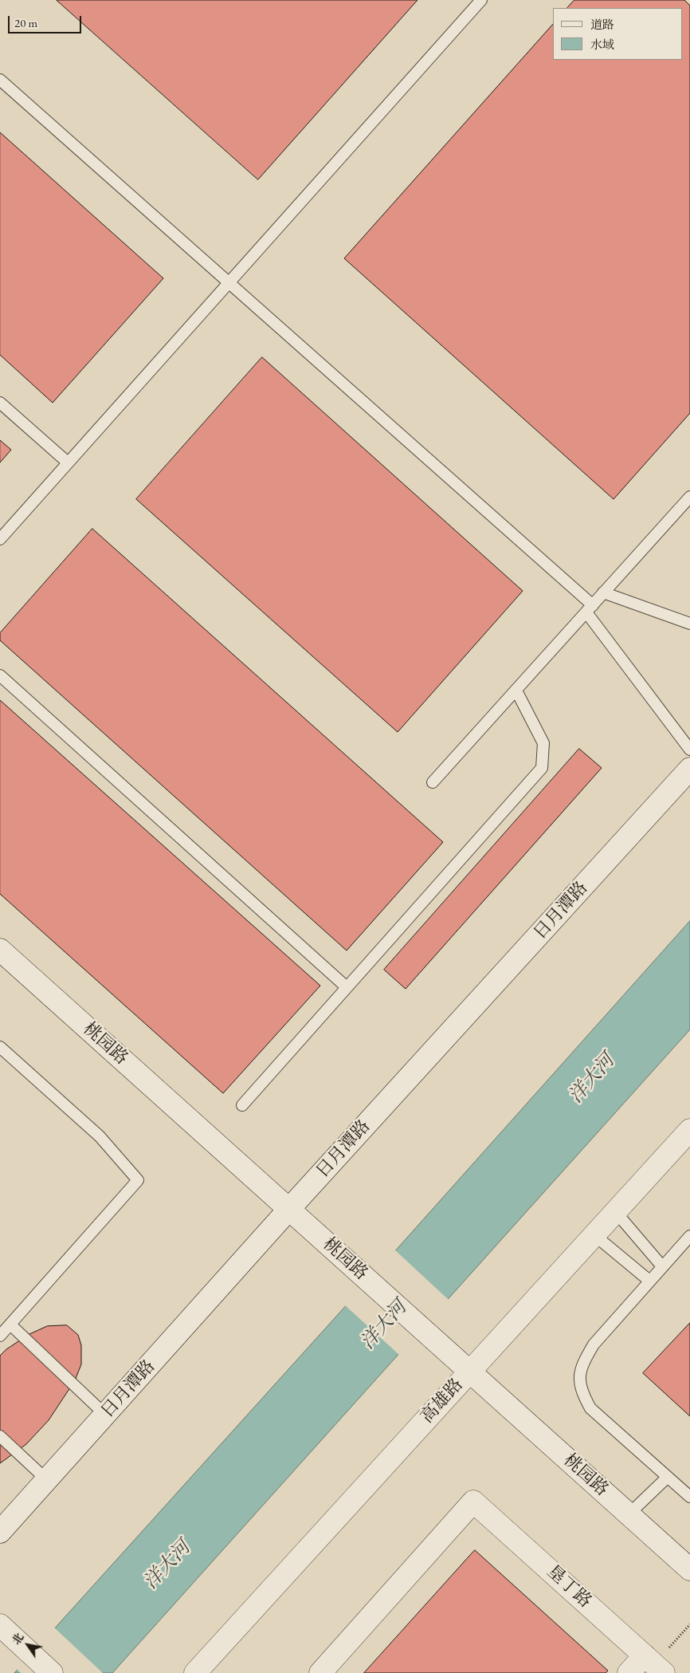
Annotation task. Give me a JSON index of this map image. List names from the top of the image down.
{
  "streets": {
    "street": [
      "日月潭路",
      "桃园路",
      "高雄路",
      "垦丁路"
    ]
  },
  "crossings": [
    ["日月潭路", "桃园路"],
    ["桃园路", "高雄路"]
  ],
  "water": ["洋大河"],
  "legend": ["道路", "水域"],
  "scale_bar": "20 m",
  "north": "top left"
}
